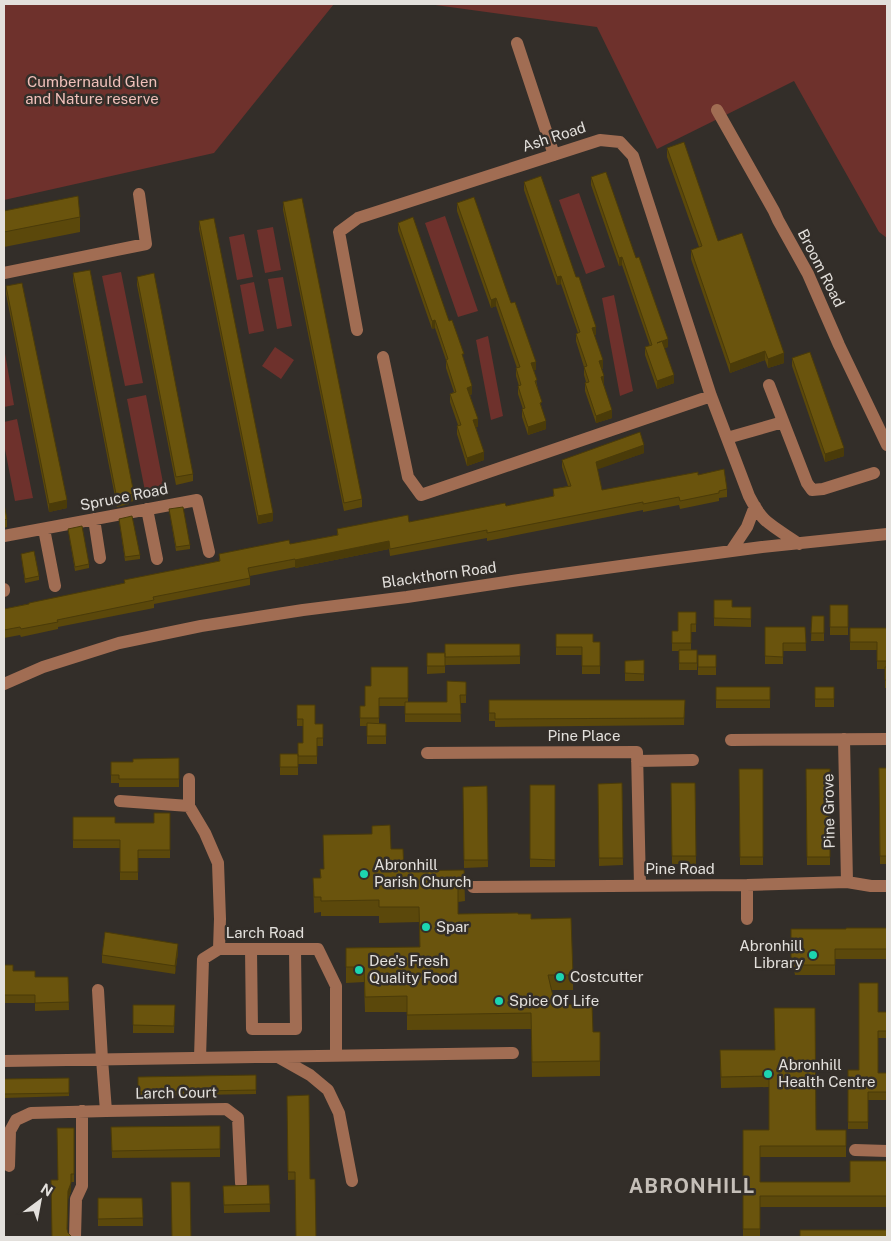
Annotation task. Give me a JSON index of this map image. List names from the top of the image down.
{
  "streets": {
    "street": [
      "Ash Road",
      "Broom Road",
      "Spruce Road",
      "Blackthorn Road",
      "Pine Place",
      "Pine Grove",
      "Pine Road",
      "Larch Road",
      "Larch Court"
    ]
  },
  "crossings": [
    ["Ash Road", "Blackthorn Road"],
    ["Pine Grove", "Pine Road"]
  ],
  "districts": ["ABRONHILL"],
  "parks": ["Cumbernauld Glen and Nature reserve"],
  "places": [
    "Abronhill Parish Church",
    "Spar",
    "Abronhill Library",
    "Dee's Fresh Quality Food",
    "Costcutter",
    "Spice Of Life",
    "Abronhill Health Centre"
  ],
  "north": "top right"
}
